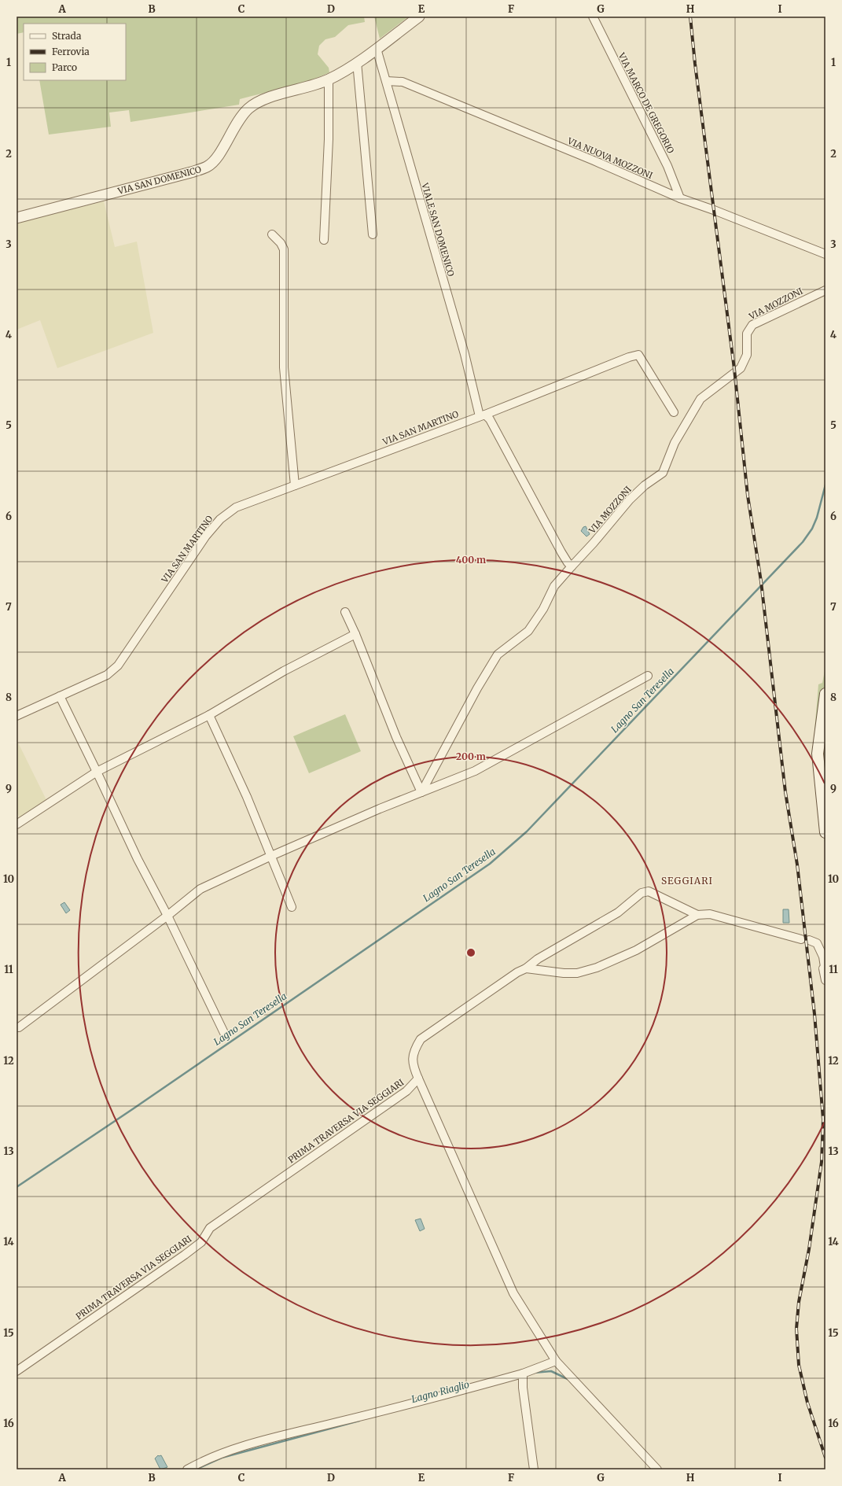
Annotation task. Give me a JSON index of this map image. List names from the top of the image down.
{
  "streets": {
    "street": [
      "VIA MARCO DE GREGORIO",
      "VIA NUOVA MOZZONI",
      "VIA SAN DOMENICO",
      "VIALE SAN DOMENICO",
      "VIA MOZZONI",
      "VIA SAN MARTINO",
      "PRIMA TRAVERSA VIA SEGGIARI"
    ]
  },
  "crossings": [
    ["VIA MARCO DE GREGORIO", "VIA NUOVA MOZZONI"],
    ["VIA NUOVA MOZZONI", "VIALE SAN DOMENICO"],
    ["VIA SAN DOMENICO", "VIALE SAN DOMENICO"],
    ["VIALE SAN DOMENICO", "VIA SAN MARTINO"]
  ],
  "districts": ["SEGGIARI"],
  "water": ["Lagno San Teresella", "Lagno Riaglio"],
  "legend": ["Strada", "Ferrovia", "Parco"],
  "grid": {
    "columns": [
      "A",
      "B",
      "C",
      "D",
      "E",
      "F",
      "G",
      "H",
      "I"
    ],
    "rows": [
      "1",
      "2",
      "3",
      "4",
      "5",
      "6",
      "7",
      "8",
      "9",
      "10",
      "11",
      "12",
      "13",
      "14",
      "15",
      "16"
    ]
  },
  "rings": ["400 m", "200 m"]
}
